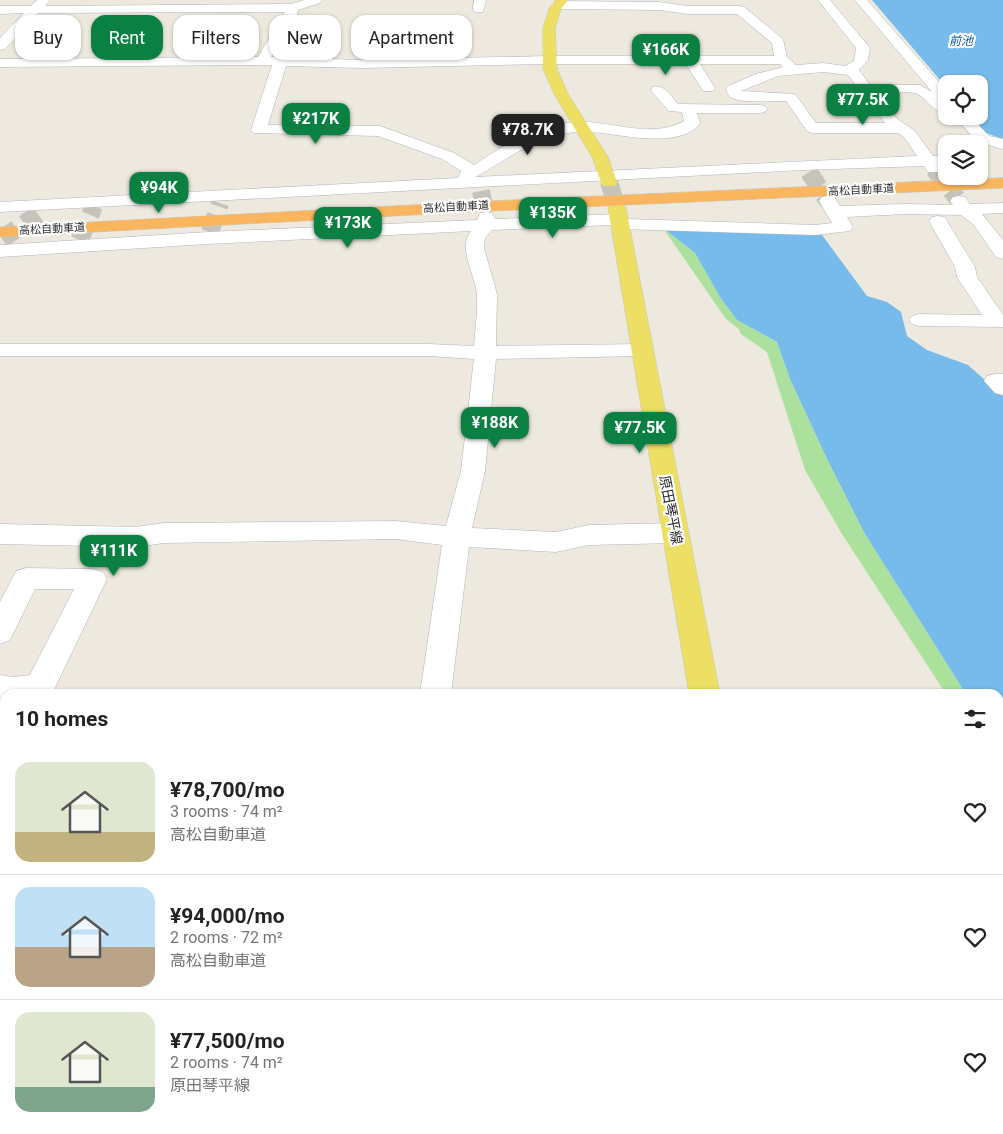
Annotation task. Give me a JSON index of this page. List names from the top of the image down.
{
  "streets": {
    "highway": ["高松自動車道"],
    "main road": ["原田琴平線"]
  },
  "water": ["前池"],
  "page": {
    "chip": [
      "Buy",
      "Rent",
      "Filters",
      "New",
      "Apartment"
    ],
    "price": [
      "¥166K",
      "¥77.5K",
      "¥217K",
      "¥78.7K",
      "¥94K",
      "¥135K",
      "¥173K",
      "¥188K",
      "¥77.5K",
      "¥111K"
    ],
    "heading": "10 homes",
    "list": [
      {
        "name": "¥78,700/mo",
        "note": "3 rooms · 74 m² · 高松自動車道"
      },
      {
        "name": "¥94,000/mo",
        "note": "2 rooms · 72 m² · 高松自動車道"
      },
      {
        "name": "¥77,500/mo",
        "note": "2 rooms · 74 m² · 原田琴平線"
      }
    ]
  }
}
